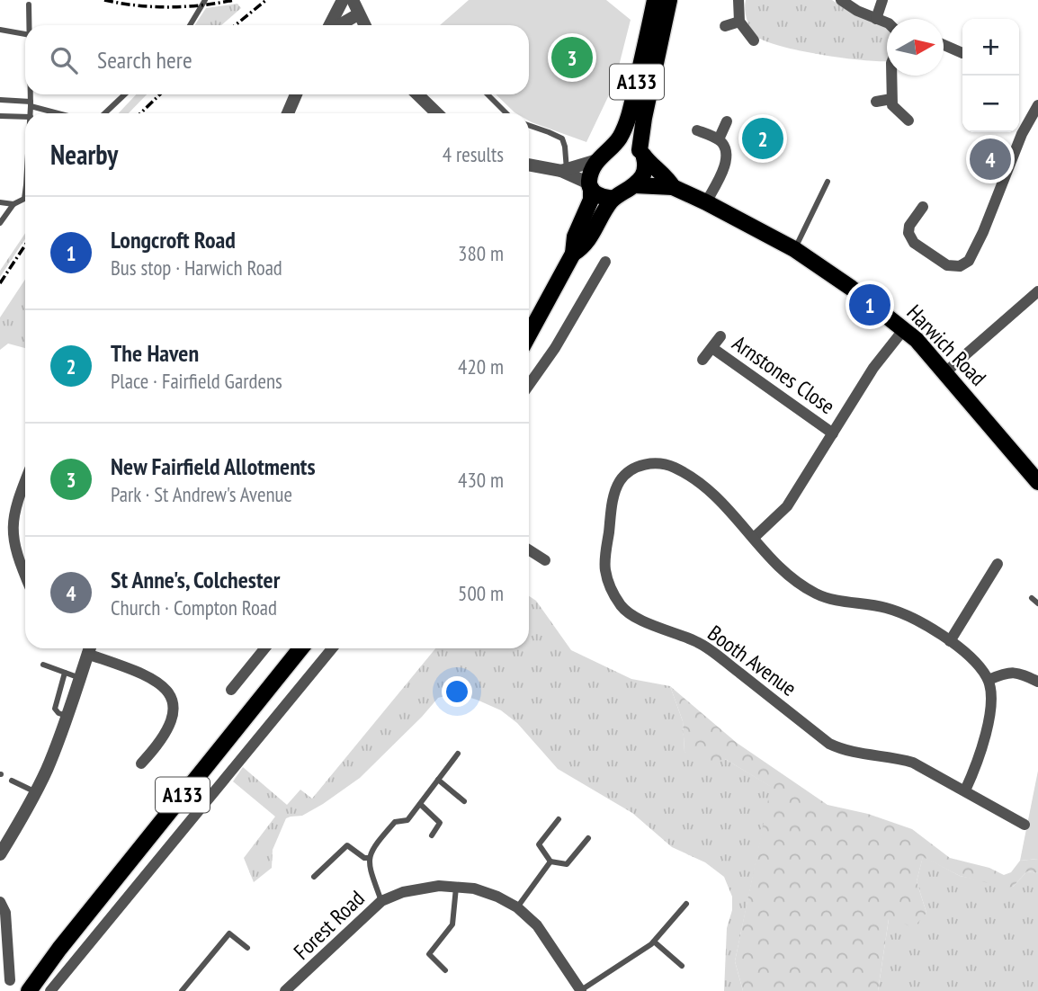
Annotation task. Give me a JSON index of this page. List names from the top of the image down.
{
  "streets": {
    "main road": ["A133", "Harwich Road"],
    "street": ["Arnstones Close", "Booth Avenue", "Forest Road"]
  },
  "crossings": [
    ["A133", "Harwich Road"]
  ],
  "north": "right",
  "page": {
    "map_buttons": ["+", "−"],
    "search": "Search here",
    "pins": [
      "3",
      "2",
      "4",
      "1"
    ],
    "heading": ["Nearby", "4 results"],
    "list": [
      {
        "mark": "1",
        "name": "Longcroft Road",
        "note": "Bus stop · Harwich Road",
        "value": "380 m"
      },
      {
        "mark": "2",
        "name": "The Haven",
        "note": "Place · Fairfield Gardens",
        "value": "420 m"
      },
      {
        "mark": "3",
        "name": "New Fairfield Allotments",
        "note": "Park · St Andrew's Avenue",
        "value": "430 m"
      },
      {
        "mark": "4",
        "name": "St Anne's, Colchester",
        "note": "Church · Compton Road",
        "value": "500 m"
      }
    ]
  }
}
